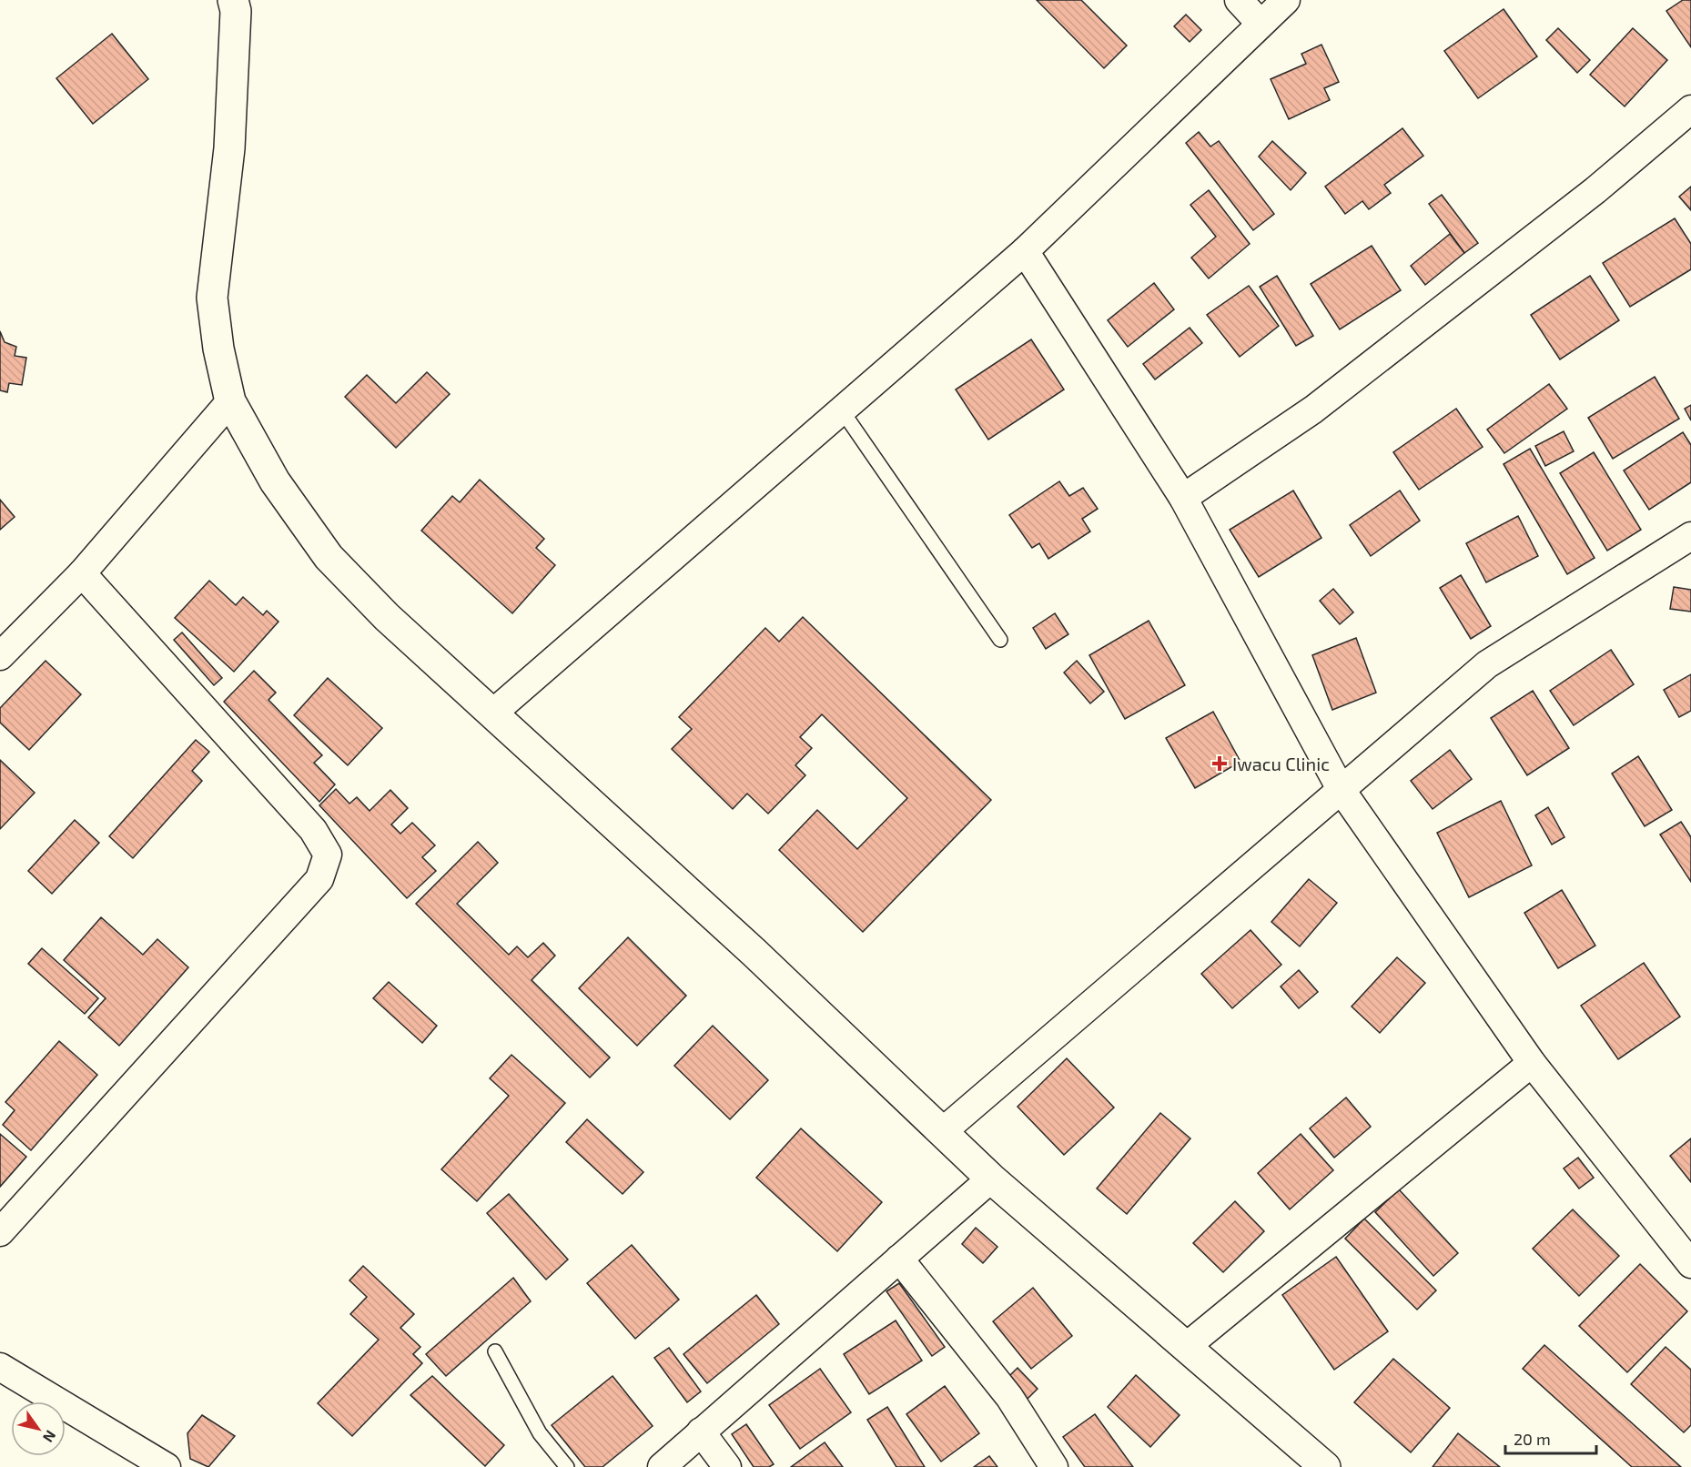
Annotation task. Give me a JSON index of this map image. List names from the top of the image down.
{
  "places": {
    "health": ["Iwacu Clinic"]
  },
  "scale_bar": "20 m",
  "north": "bottom right"
}
